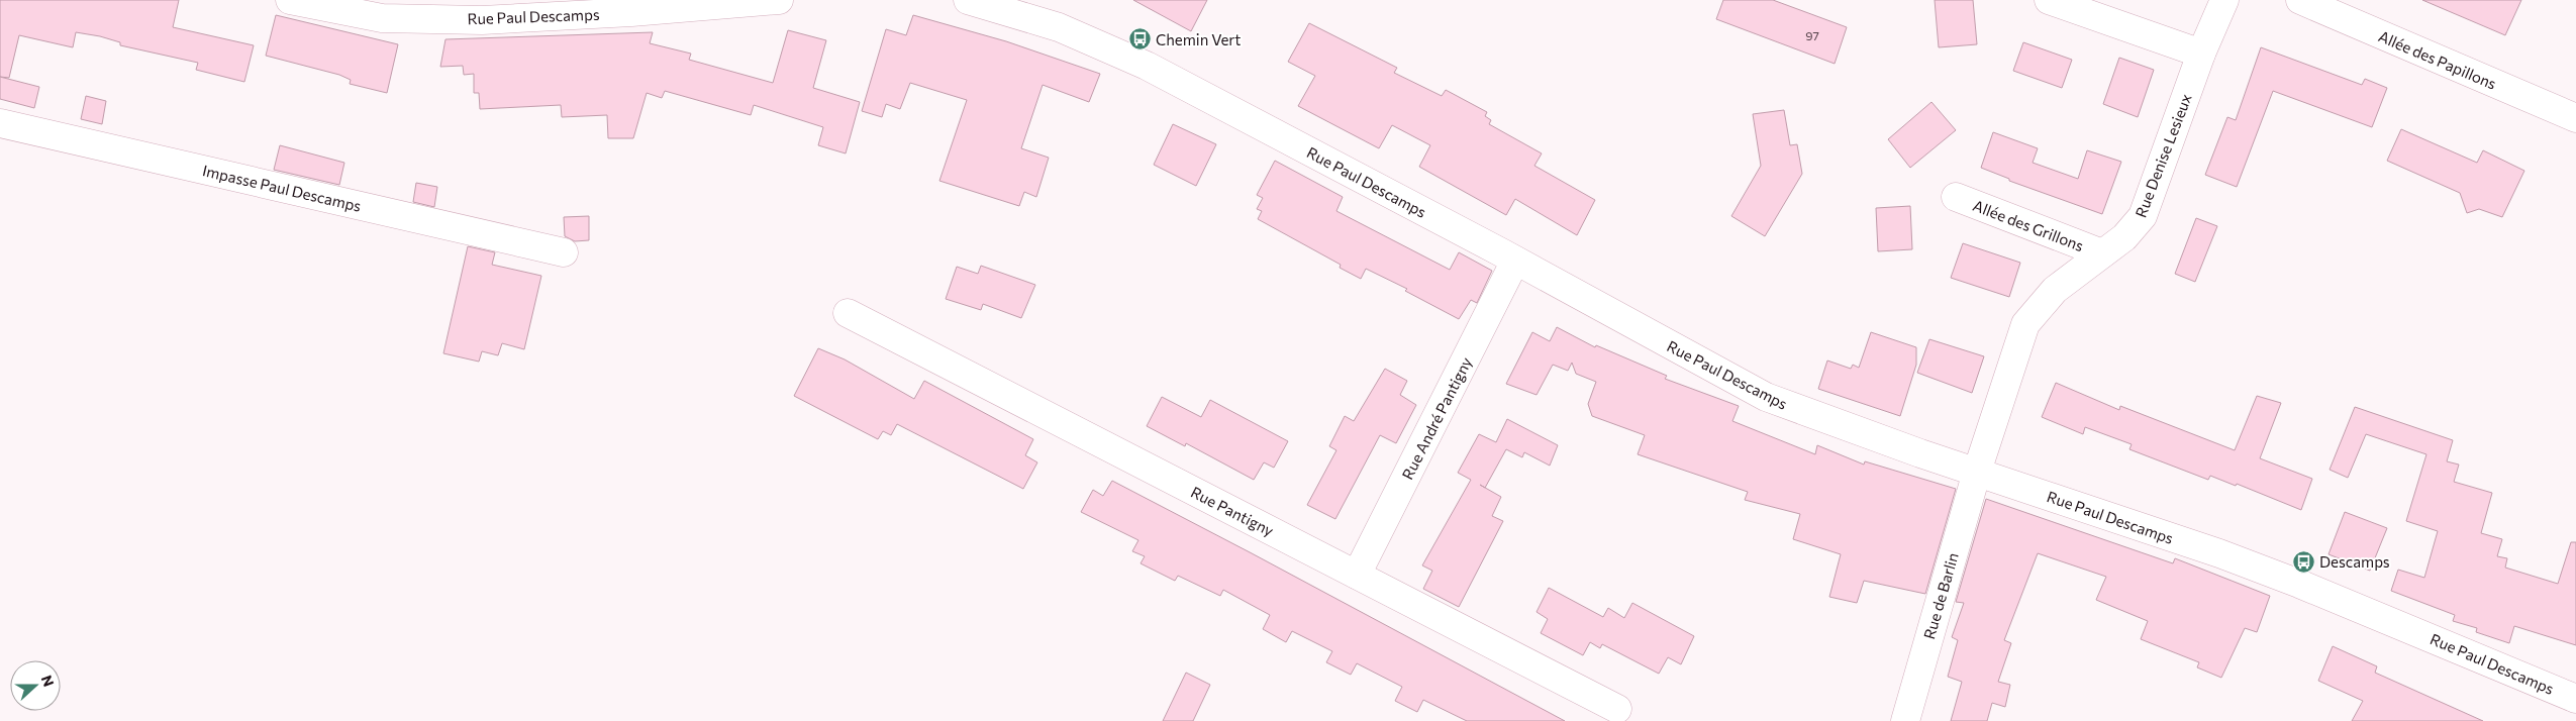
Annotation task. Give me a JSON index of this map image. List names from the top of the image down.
{
  "streets": {
    "street": [
      "Rue Paul Descamps",
      "Allée des Papillons",
      "Rue Denise Lesieux",
      "Impasse Paul Descamps",
      "Allée des Grillons",
      "Rue André Pantigny",
      "Rue Pantigny",
      "Rue de Barlin"
    ]
  },
  "crossings": [
    ["Rue Paul Descamps", "Rue Denise Lesieux"],
    ["Rue Paul Descamps", "Rue André Pantigny"],
    ["Rue Paul Descamps", "Rue de Barlin"],
    ["Rue Denise Lesieux", "Allée des Grillons"],
    ["Rue Denise Lesieux", "Rue de Barlin"],
    ["Rue André Pantigny", "Rue Pantigny"]
  ],
  "places": {
    "bus stop": ["Chemin Vert", "Descamps"]
  },
  "house_numbers": ["97"],
  "north": "right"
}
